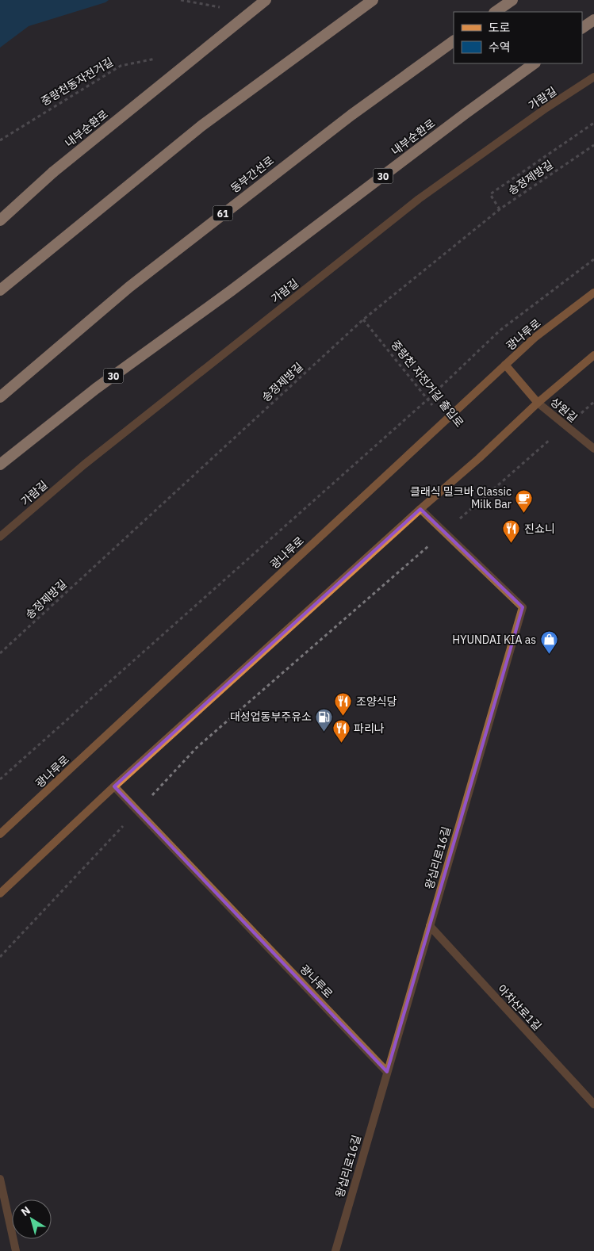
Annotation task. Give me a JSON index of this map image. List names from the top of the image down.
{
  "streets": {
    "highway": [
      "내부순환로",
      "동부간선로",
      "30",
      "61"
    ],
    "main road": ["광나루로"],
    "street": [
      "가람길",
      "상원길",
      "왕십리로16길",
      "아차산로1길"
    ],
    "path": ["중랑천동자전거길", "송정제방길", "중랑천 자전거길 출입로"]
  },
  "crossings": [
    ["송정제방길", "중랑천 자전거길 출입로"],
    ["광나루로", "중랑천 자전거길 출입로"],
    ["광나루로", "왕십리로16길"],
    ["왕십리로16길", "아차산로1길"]
  ],
  "places": {
    "cafe": ["클래식 밀크바 Classic Milk Bar"],
    "restaurant": ["진쇼니", "조양식당", "파리나"],
    "shop": ["HYUNDAI KIA as"],
    "fuel station": ["대성업동부주유소"]
  },
  "legend": ["도로", "수역"],
  "north": "top left"
}
